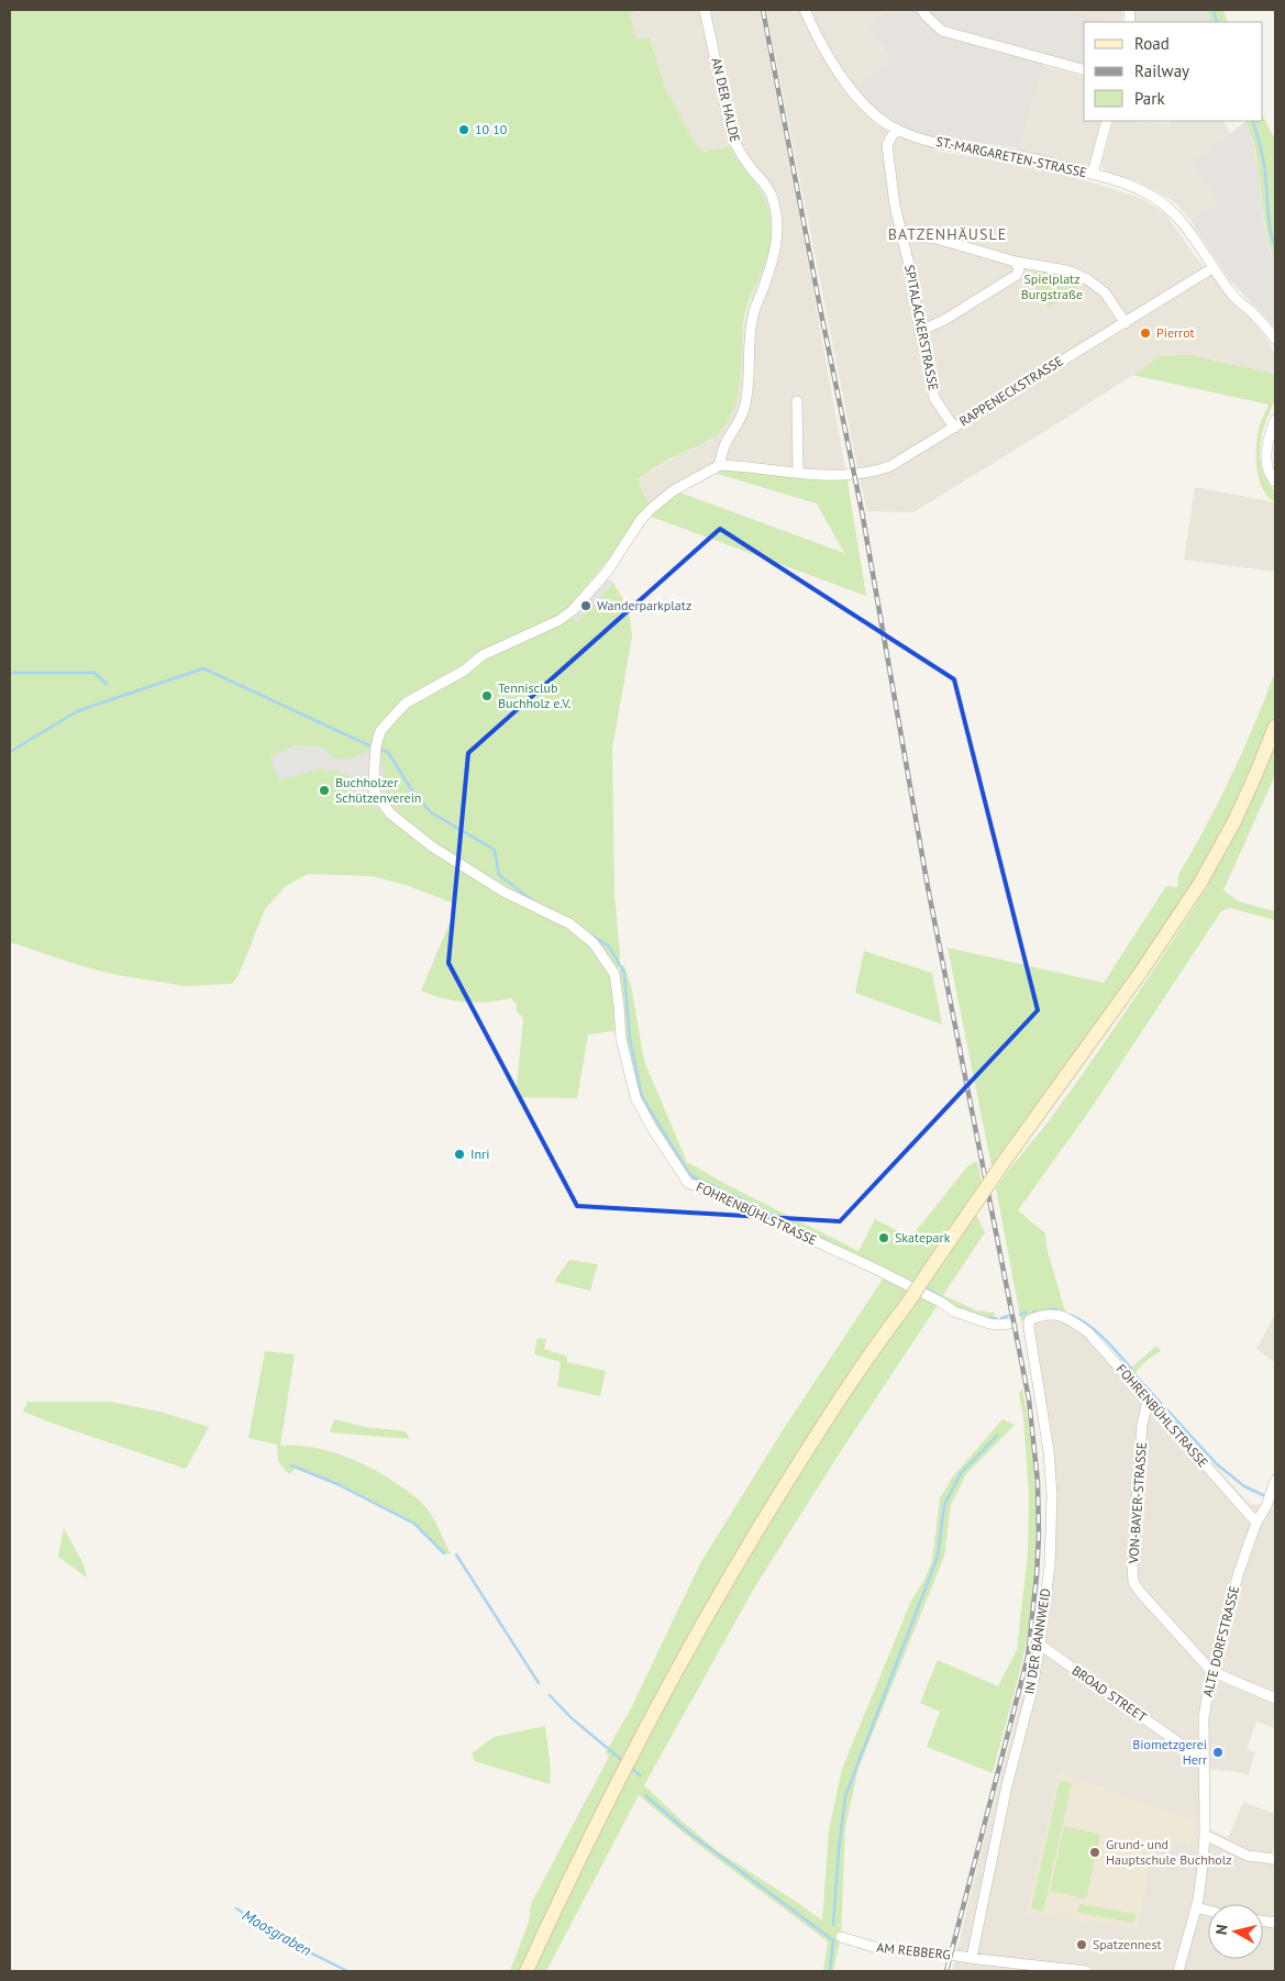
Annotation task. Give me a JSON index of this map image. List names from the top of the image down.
{
  "streets": {
    "street": [
      "AN DER HALDE",
      "ST.-MARGARETEN-STRASSE",
      "SPITALACKERSTRASSE",
      "RAPPENECKSTRASSE",
      "FOHRENBÜHLSTRASSE",
      "VON-BAYER-STRASSE",
      "IN DER BANNWEID",
      "ALTE DORFSTRASSE",
      "BROAD STREET",
      "AM REBBERG"
    ]
  },
  "crossings": [
    ["AN DER HALDE", "RAPPENECKSTRASSE"],
    ["AN DER HALDE", "FOHRENBÜHLSTRASSE"],
    ["ST.-MARGARETEN-STRASSE", "SPITALACKERSTRASSE"],
    ["ST.-MARGARETEN-STRASSE", "RAPPENECKSTRASSE"],
    ["SPITALACKERSTRASSE", "RAPPENECKSTRASSE"],
    ["RAPPENECKSTRASSE", "FOHRENBÜHLSTRASSE"],
    ["FOHRENBÜHLSTRASSE", "VON-BAYER-STRASSE"],
    ["FOHRENBÜHLSTRASSE", "IN DER BANNWEID"],
    ["FOHRENBÜHLSTRASSE", "ALTE DORFSTRASSE"],
    ["VON-BAYER-STRASSE", "ALTE DORFSTRASSE"],
    ["IN DER BANNWEID", "BROAD STREET"],
    ["IN DER BANNWEID", "AM REBBERG"],
    ["ALTE DORFSTRASSE", "BROAD STREET"]
  ],
  "districts": ["BATZENHÄUSLE"],
  "water": ["Moosgraben"],
  "parks": ["Spielplatz Burgstraße"],
  "places": [
    "10 10",
    "Pierrot",
    "Wanderparkplatz",
    "Tennisclub Buchholz e.V.",
    "Buchholzer Schützenverein",
    "Inri",
    "Skatepark",
    "Biometzgerei Herr",
    "Grund- und Hauptschule Buchholz",
    "Spatzennest"
  ],
  "legend": ["Road", "Railway", "Park"],
  "north": "left"
}
